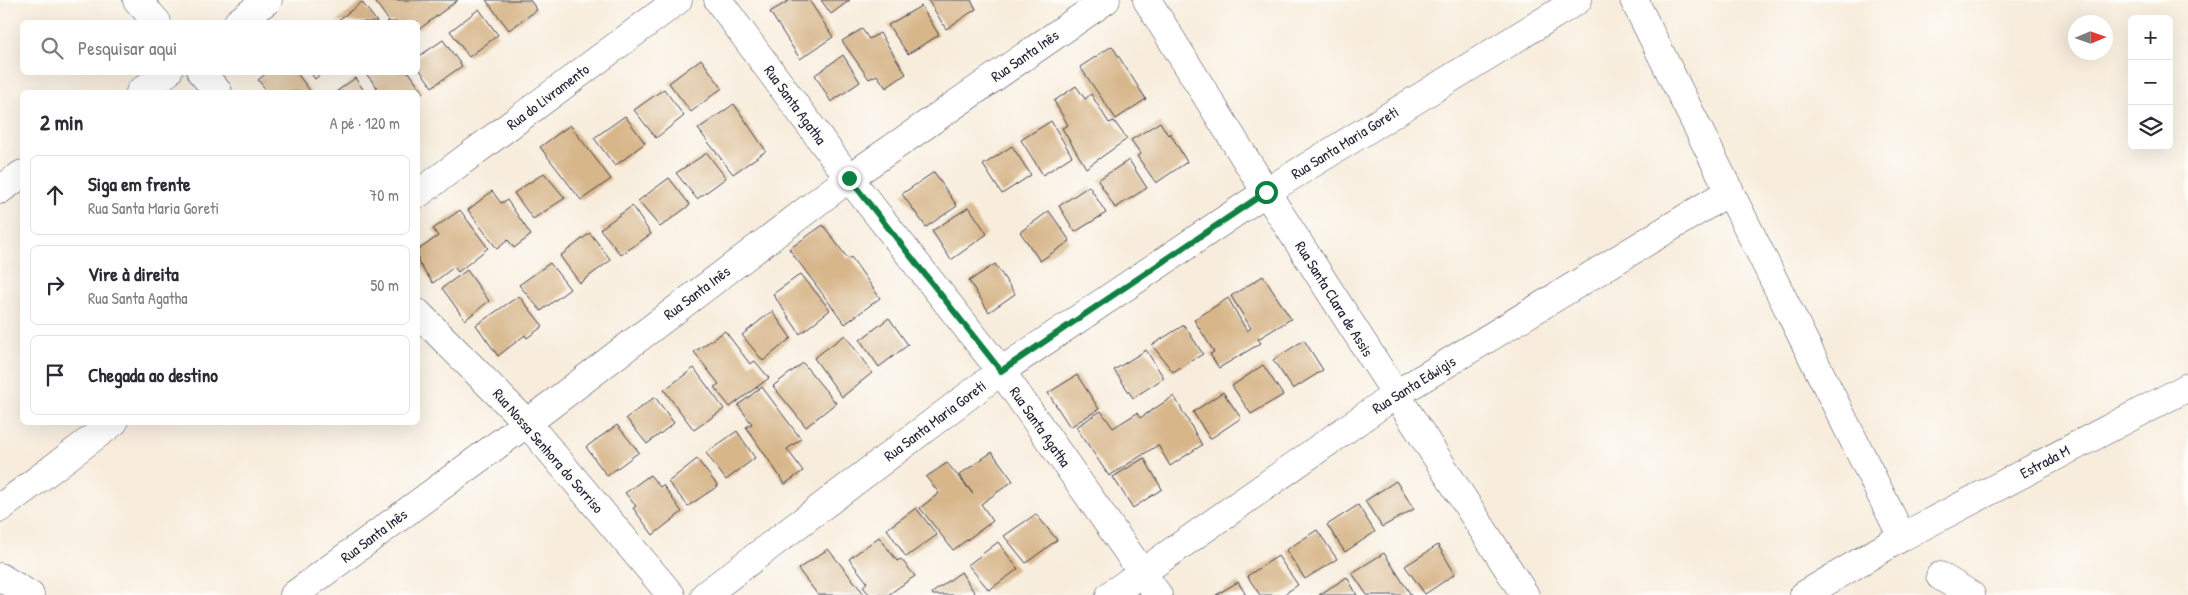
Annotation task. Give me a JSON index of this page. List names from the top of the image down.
{
  "streets": {
    "street": [
      "Rua Santa Inês",
      "Rua do Livramento",
      "Rua Santa Agatha",
      "Rua Santa Maria Goreti",
      "Rua Santa Clara de Assis",
      "Rua Santa Edwigis",
      "Rua Nossa Senhora do Sorriso",
      "Estrada M"
    ]
  },
  "crossings": [
    ["Rua Santa Inês", "Rua Santa Agatha"],
    ["Rua Santa Inês", "Rua Nossa Senhora do Sorriso"],
    ["Rua Santa Agatha", "Rua Santa Maria Goreti"],
    ["Rua Santa Agatha", "Rua Santa Edwigis"],
    ["Rua Santa Maria Goreti", "Rua Santa Clara de Assis"],
    ["Rua Santa Clara de Assis", "Rua Santa Edwigis"]
  ],
  "north": "right",
  "page": {
    "map_buttons": ["+", "−"],
    "search": "Pesquisar aqui",
    "heading": ["2 min", "A pé · 120 m"],
    "list": [
      ["Siga em frente", "Rua Santa Maria Goreti", "70 m"],
      ["Vire à direita", "Rua Santa Agatha", "50 m"],
      "Chegada ao destino"
    ]
  }
}
